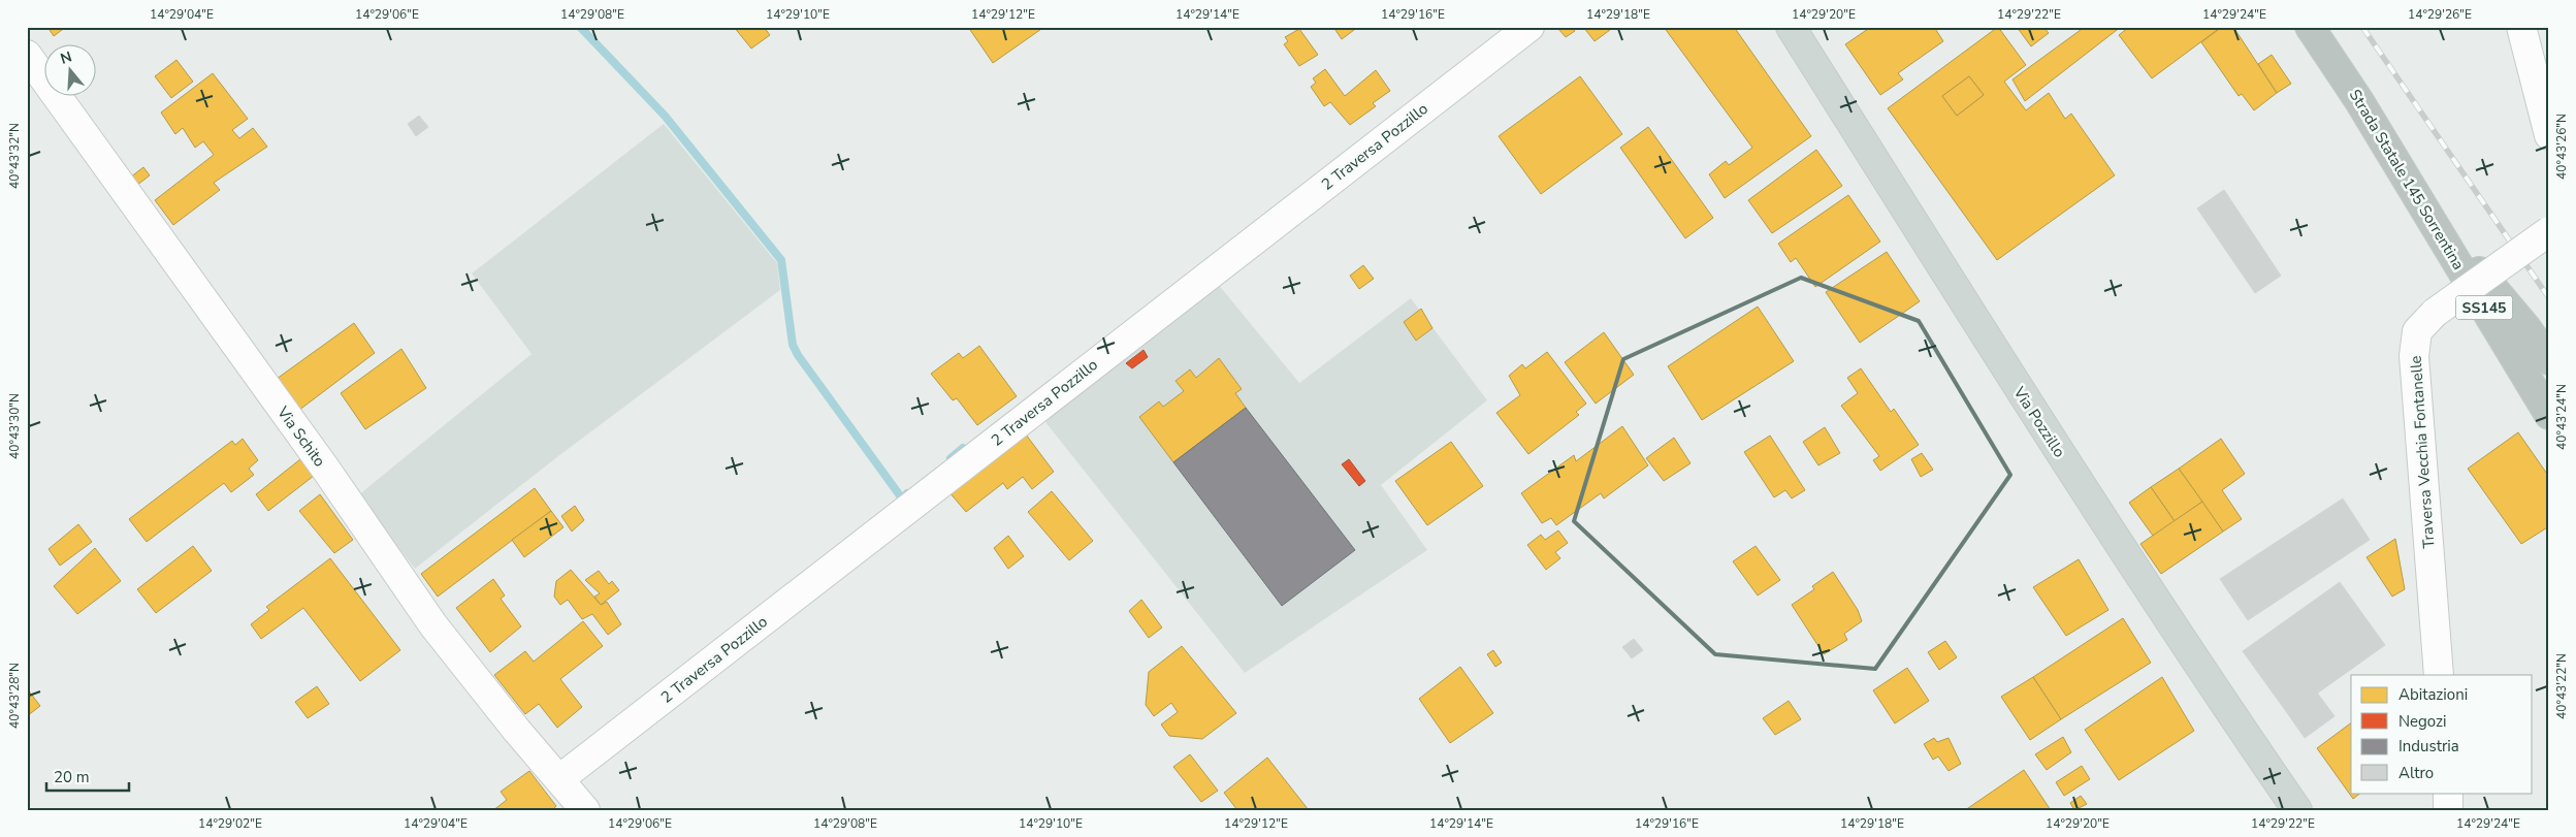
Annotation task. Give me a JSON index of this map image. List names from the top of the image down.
{
  "streets": {
    "highway": ["Strada Statale 145 Sorrentina", "SS145"],
    "main road": ["Via Pozzillo"],
    "street": ["2 Traversa Pozzillo", "Via Schito", "Traversa Vecchia Fontanelle"]
  },
  "crossings": [
    ["2 Traversa Pozzillo", "Via Schito"]
  ],
  "legend": [
    "Abitazioni",
    "Negozi",
    "Industria",
    "Altro"
  ],
  "scale_bar": "20 m",
  "north": "top",
  "coordinates": [
    "14°29'04\"E",
    "14°29'06\"E",
    "14°29'08\"E",
    "14°29'10\"E",
    "14°29'12\"E",
    "14°29'14\"E",
    "14°29'16\"E",
    "14°29'18\"E",
    "14°29'20\"E",
    "14°29'22\"E",
    "14°29'24\"E",
    "14°29'26\"E",
    "40°43'26\"N",
    "40°43'32\"N",
    "40°43'24\"N",
    "40°43'30\"N",
    "40°43'22\"N",
    "40°43'28\"N",
    "14°29'02\"E"
  ]
}
